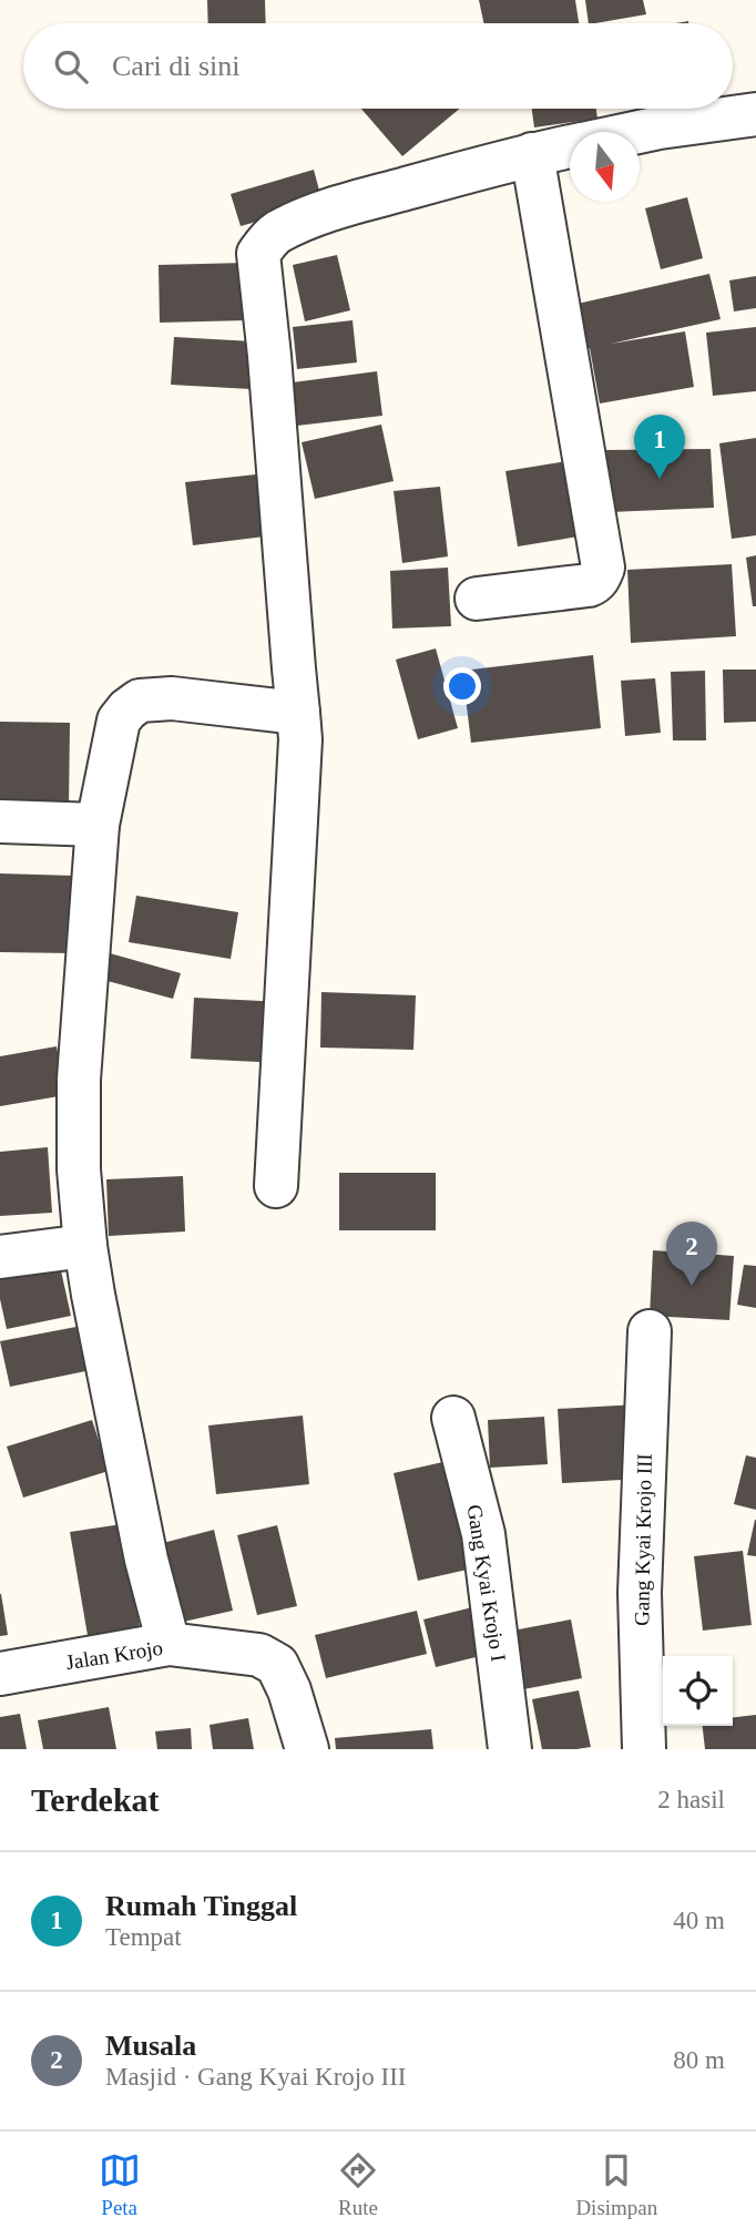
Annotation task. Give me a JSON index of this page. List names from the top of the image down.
{
  "streets": {
    "street": ["Gang Kyai Krojo III", "Gang Kyai Krojo I", "Jalan Krojo"]
  },
  "north": "bottom",
  "page": {
    "search": "Cari di sini",
    "pins": ["1", "2"],
    "heading": ["Terdekat", "2 hasil"],
    "list": [
      {
        "mark": "1",
        "name": "Rumah Tinggal",
        "note": "Tempat",
        "value": "40 m"
      },
      {
        "mark": "2",
        "name": "Musala",
        "note": "Masjid · Gang Kyai Krojo III",
        "value": "80 m"
      }
    ],
    "nav": ["Peta", "Rute", "Disimpan"]
  }
}
